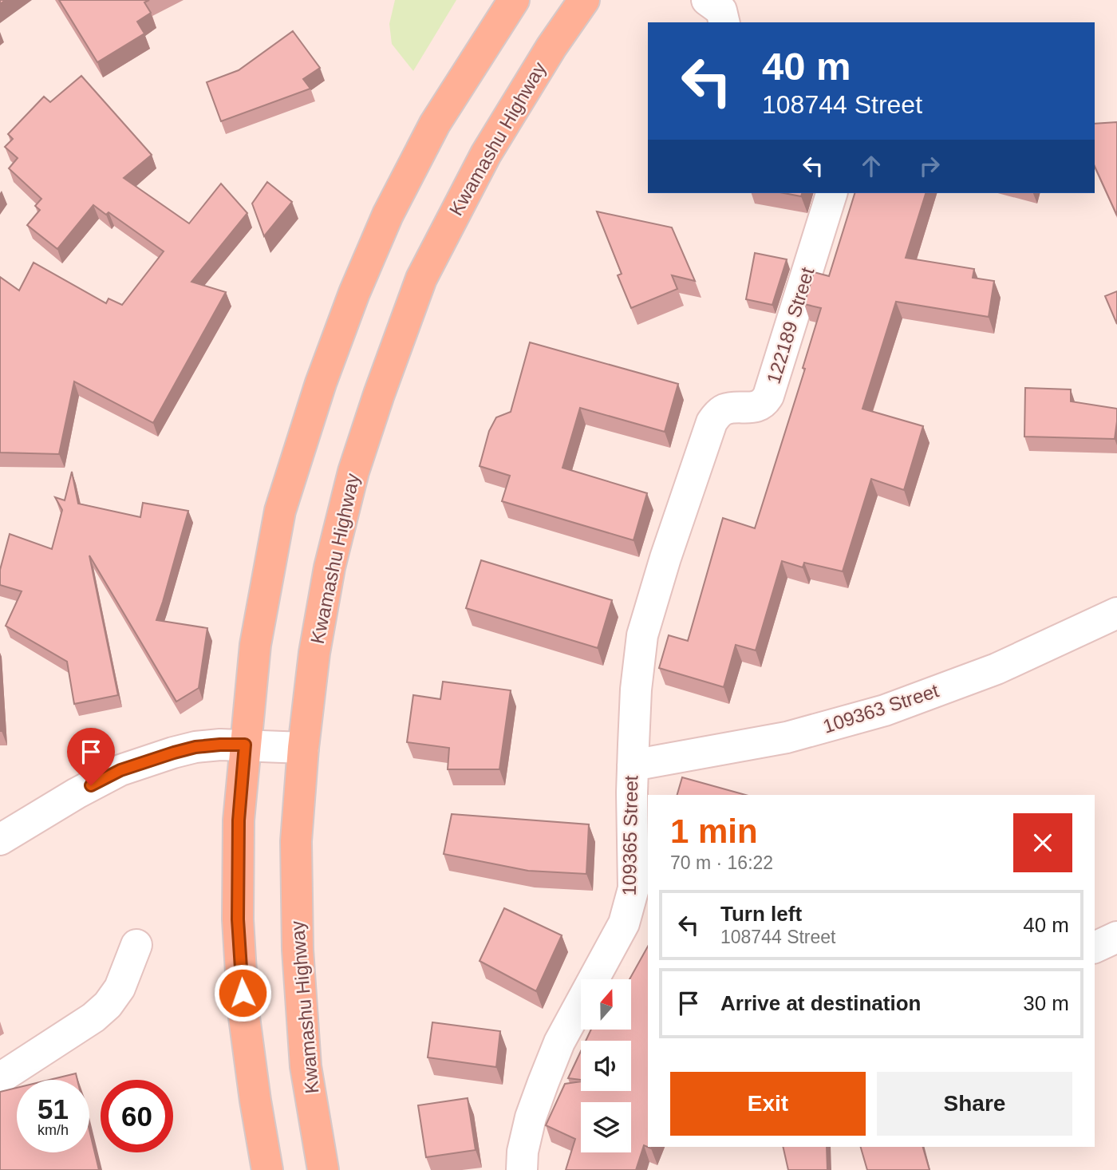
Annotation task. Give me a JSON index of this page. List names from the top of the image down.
{
  "streets": {
    "main road": ["Kwamashu Highway"],
    "street": ["122189 Street", "109363 Street", "109365 Street"]
  },
  "crossings": [
    ["122189 Street", "109365 Street"],
    ["109363 Street", "109365 Street"]
  ],
  "north": "top",
  "page": {
    "turn": ["40 m", "108744 Street"],
    "heading": ["1 min", "70 m · 16:22"],
    "list": [
      {
        "name": "Turn left",
        "note": "108744 Street",
        "value": "40 m"
      },
      {
        "name": "Arrive at destination",
        "value": "30 m"
      }
    ],
    "buttons": ["Exit", "Share"],
    "speed": "51 km/h",
    "limit": "60"
  }
}
